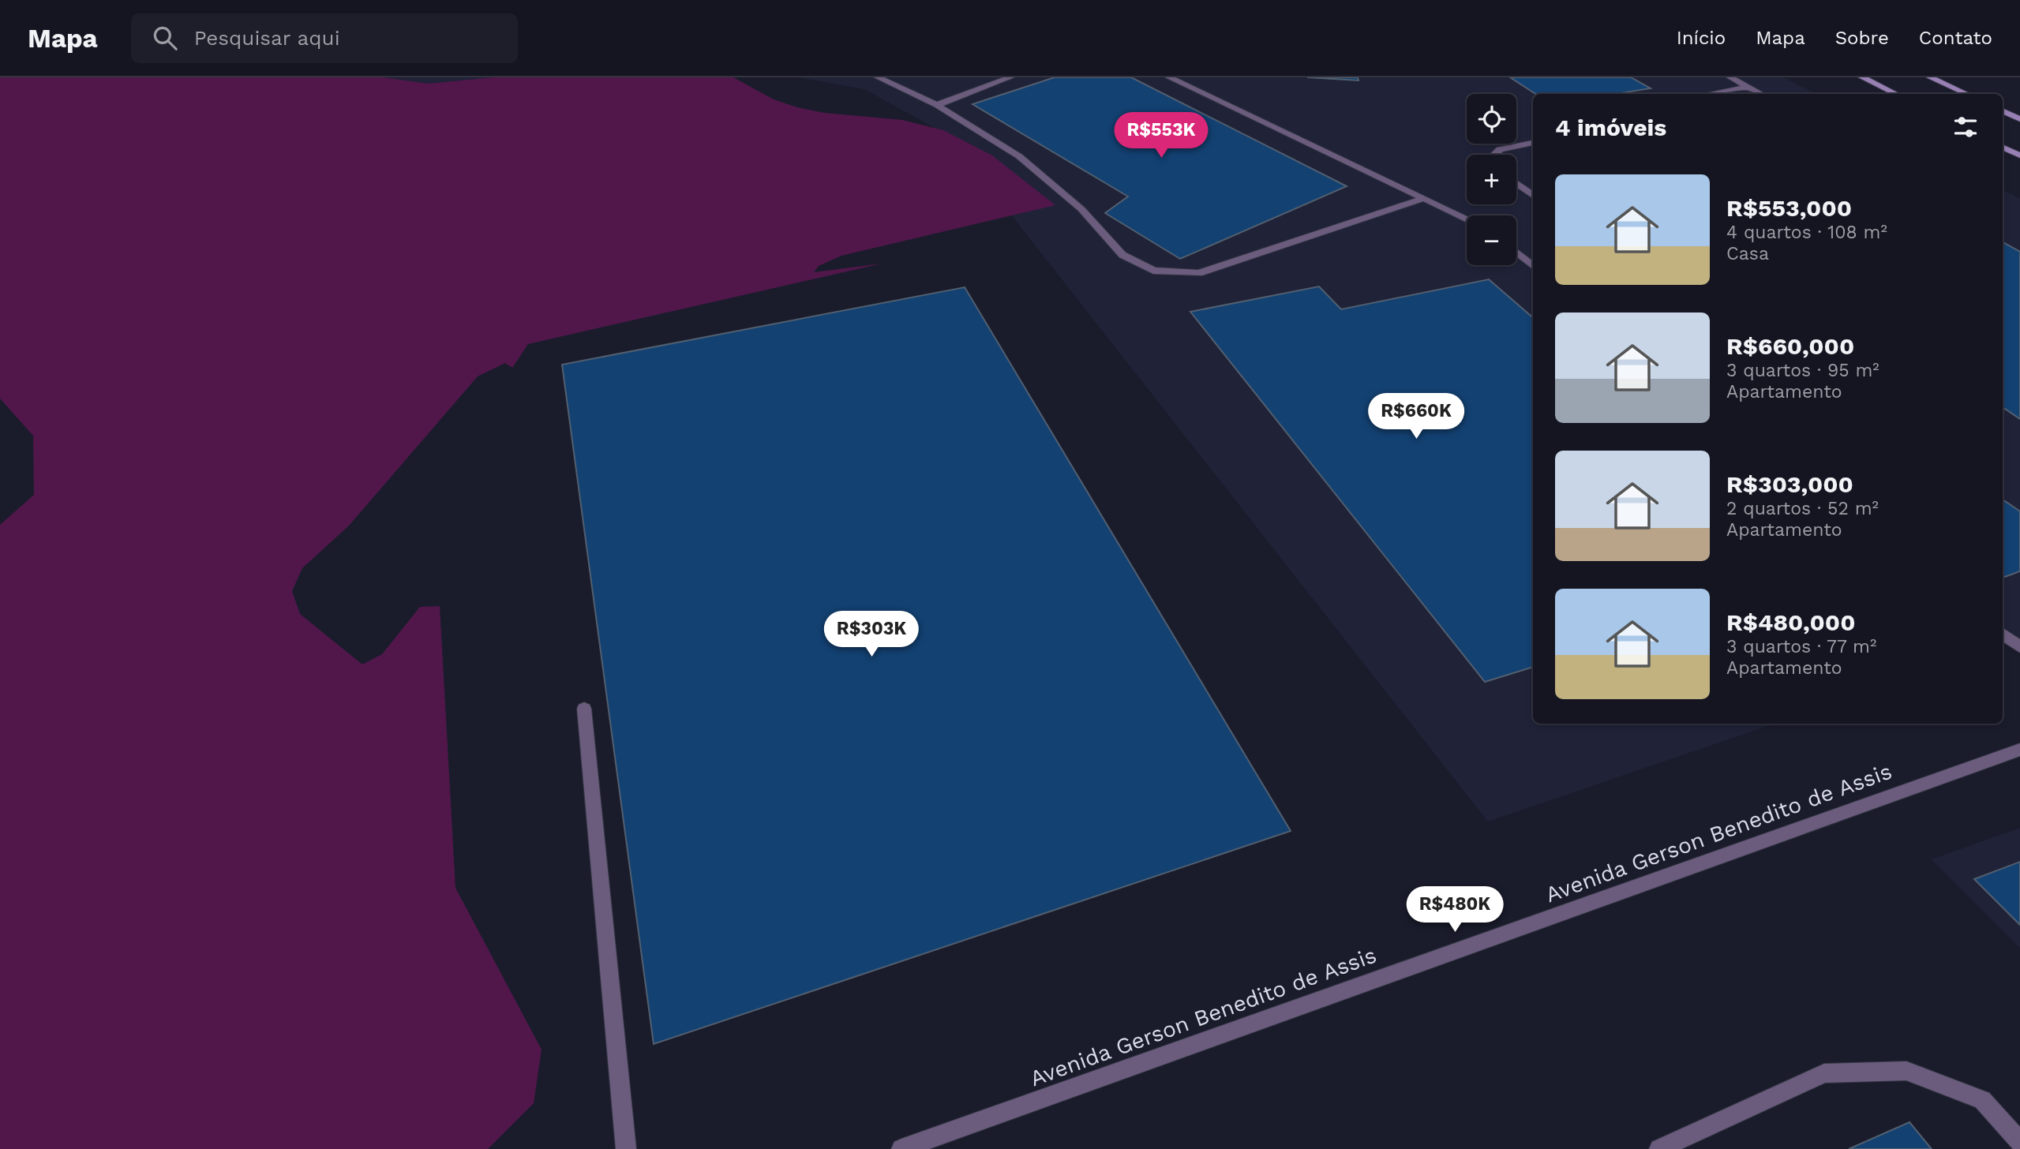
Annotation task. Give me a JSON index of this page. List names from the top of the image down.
{
  "streets": {
    "street": ["Avenida Gerson Benedito de Assis"]
  },
  "page": {
    "header": "Mapa",
    "search": "Pesquisar aqui",
    "nav": [
      "Início",
      "Mapa",
      "Sobre",
      "Contato"
    ],
    "map_buttons": ["+", "−"],
    "heading": "4 imóveis",
    "price": [
      "R$553K",
      "R$660K",
      "R$303K",
      "R$480K"
    ],
    "list": [
      {
        "name": "R$553,000",
        "note": "4 quartos · 108 m² · Casa"
      },
      {
        "name": "R$660,000",
        "note": "3 quartos · 95 m² · Apartamento"
      },
      {
        "name": "R$303,000",
        "note": "2 quartos · 52 m² · Apartamento"
      },
      {
        "name": "R$480,000",
        "note": "3 quartos · 77 m² · Apartamento"
      }
    ]
  }
}
